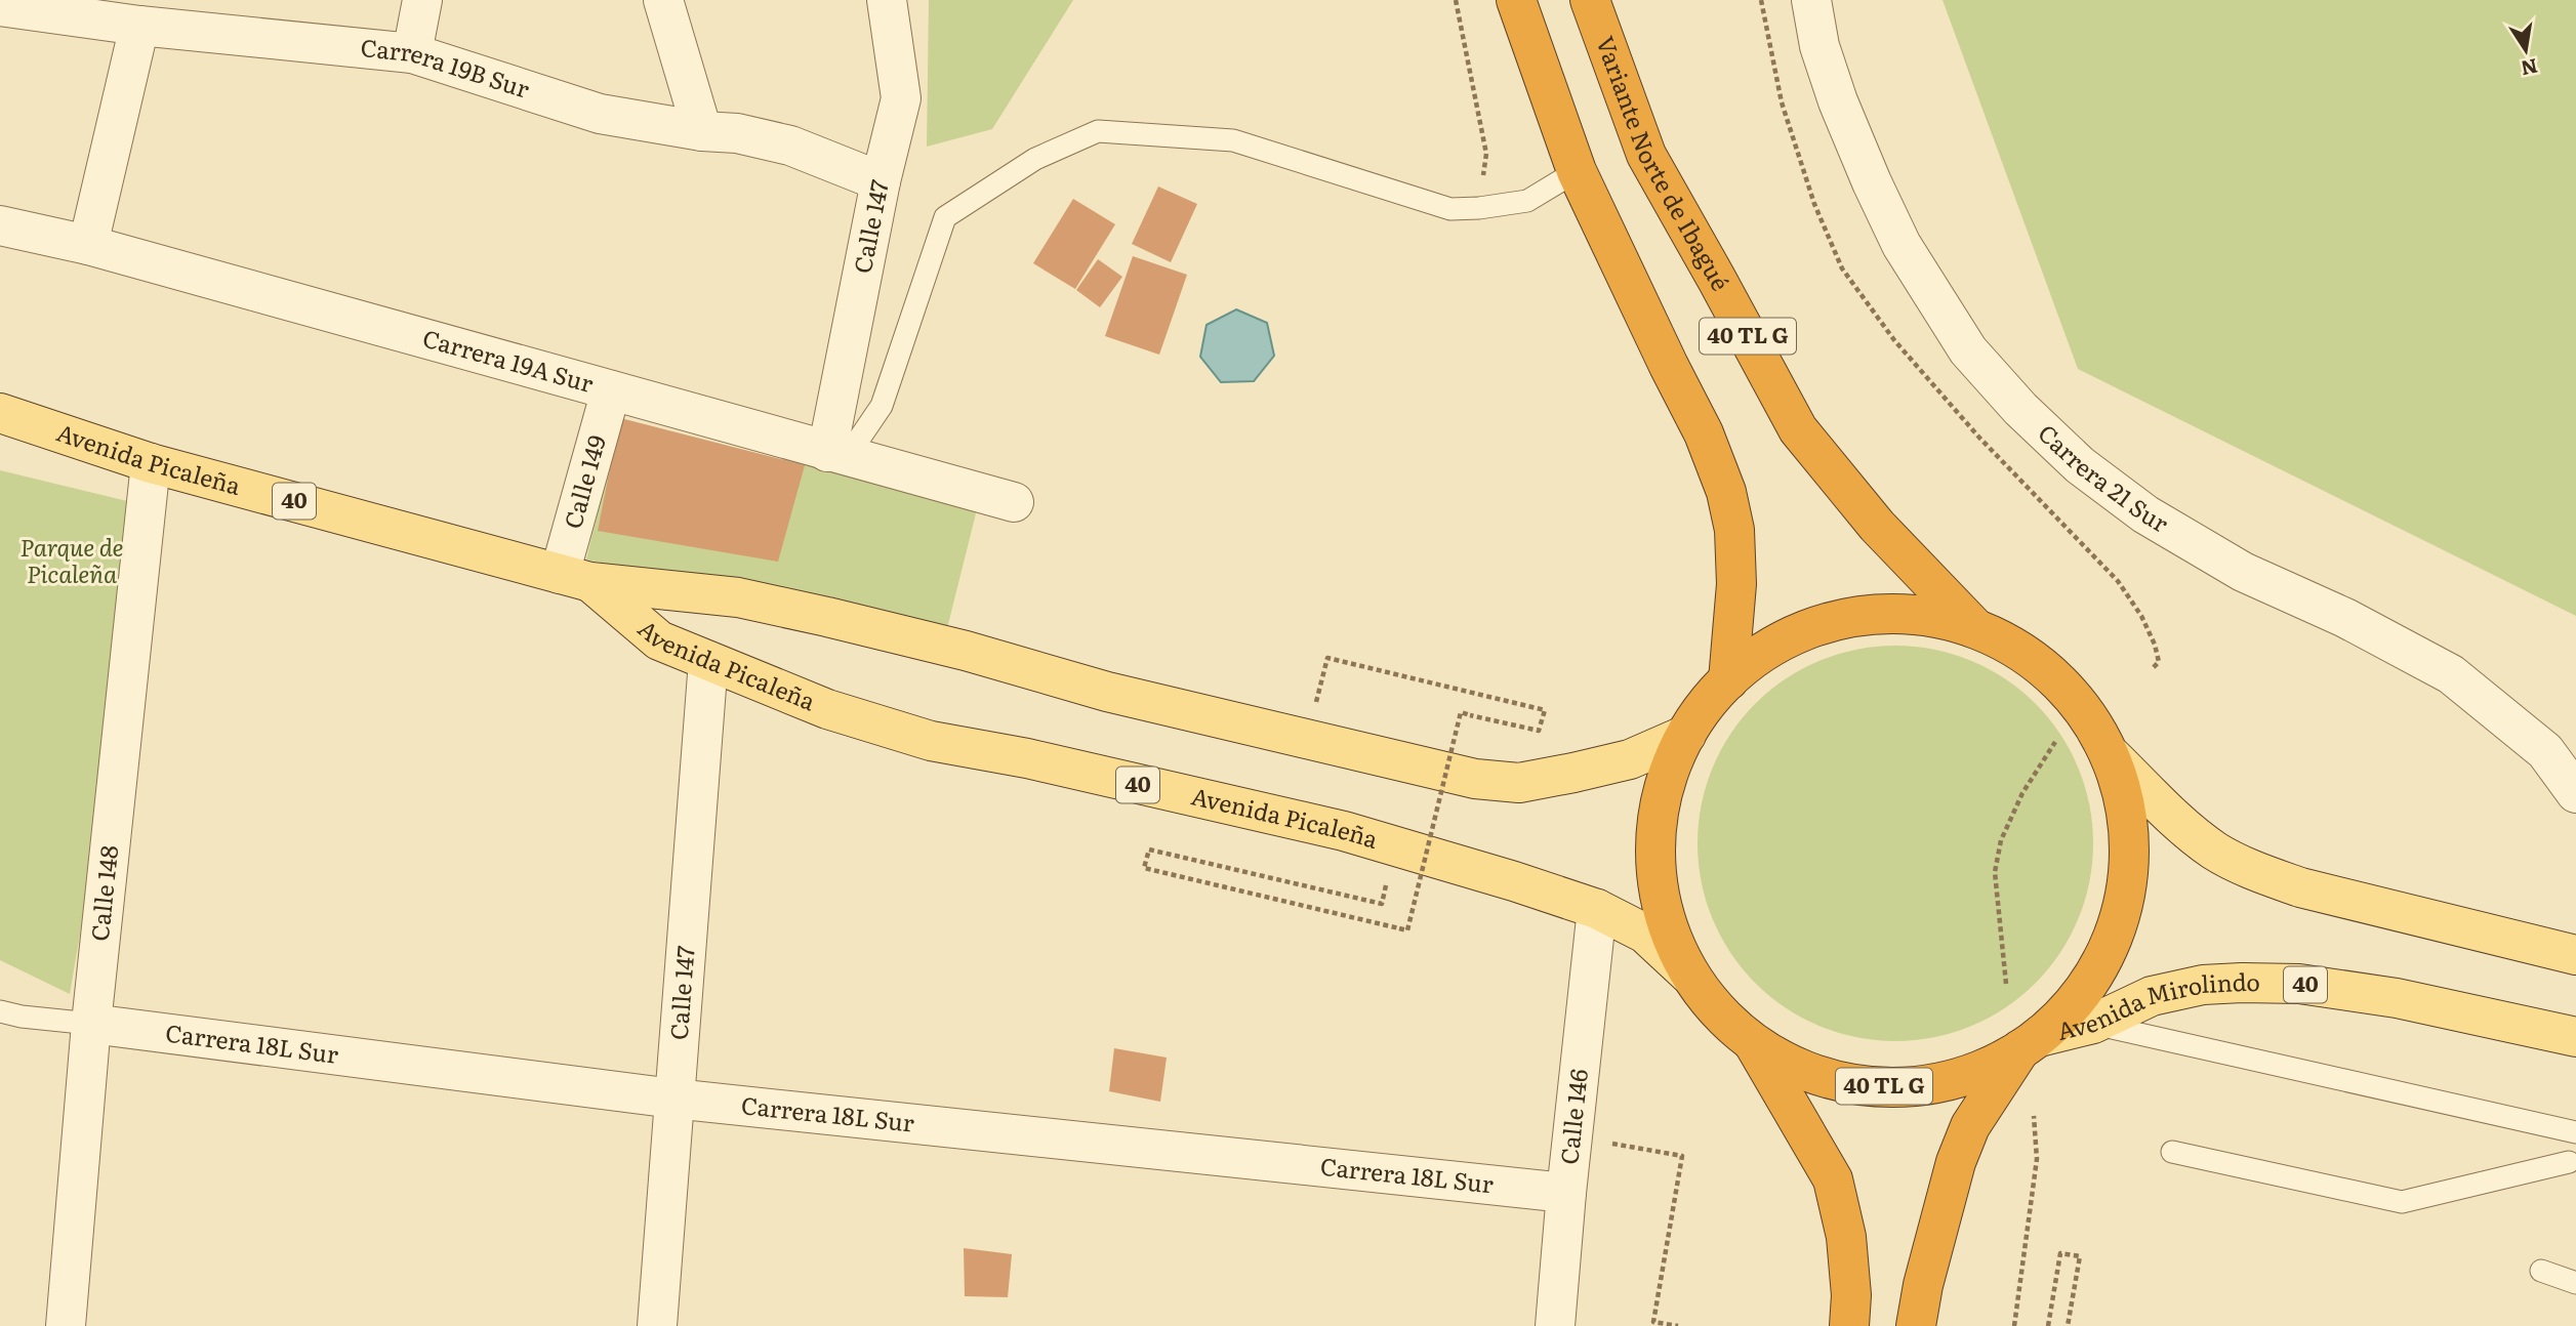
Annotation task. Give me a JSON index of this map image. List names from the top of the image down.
{
  "streets": {
    "highway": ["Variante Norte de Ibagué", "40 TL G"],
    "main road": ["Avenida Picaleña", "40", "Avenida Mirolindo"],
    "street": [
      "Carrera 19B Sur",
      "Calle 147",
      "Carrera 19A Sur",
      "Carrera 21 Sur",
      "Calle 149",
      "Calle 148",
      "Carrera 18L Sur",
      "Calle 146"
    ]
  },
  "crossings": [
    ["Carrera 19B Sur", "Calle 147"],
    ["Variante Norte de Ibagué", "40 TL G"],
    ["Calle 147", "Carrera 19A Sur"],
    ["Calle 147", "Avenida Picaleña"],
    ["Calle 147", "Carrera 18L Sur"],
    ["40 TL G", "Avenida Picaleña"],
    ["40 TL G", "Avenida Mirolindo"],
    ["Carrera 19A Sur", "Calle 149"],
    ["Avenida Picaleña", "Calle 149"],
    ["Avenida Picaleña", "Calle 148"],
    ["Avenida Picaleña", "Calle 146"],
    ["Calle 148", "Carrera 18L Sur"],
    ["Carrera 18L Sur", "Calle 146"]
  ],
  "parks": ["Parque de Picaleña"],
  "north": "bottom"
}
